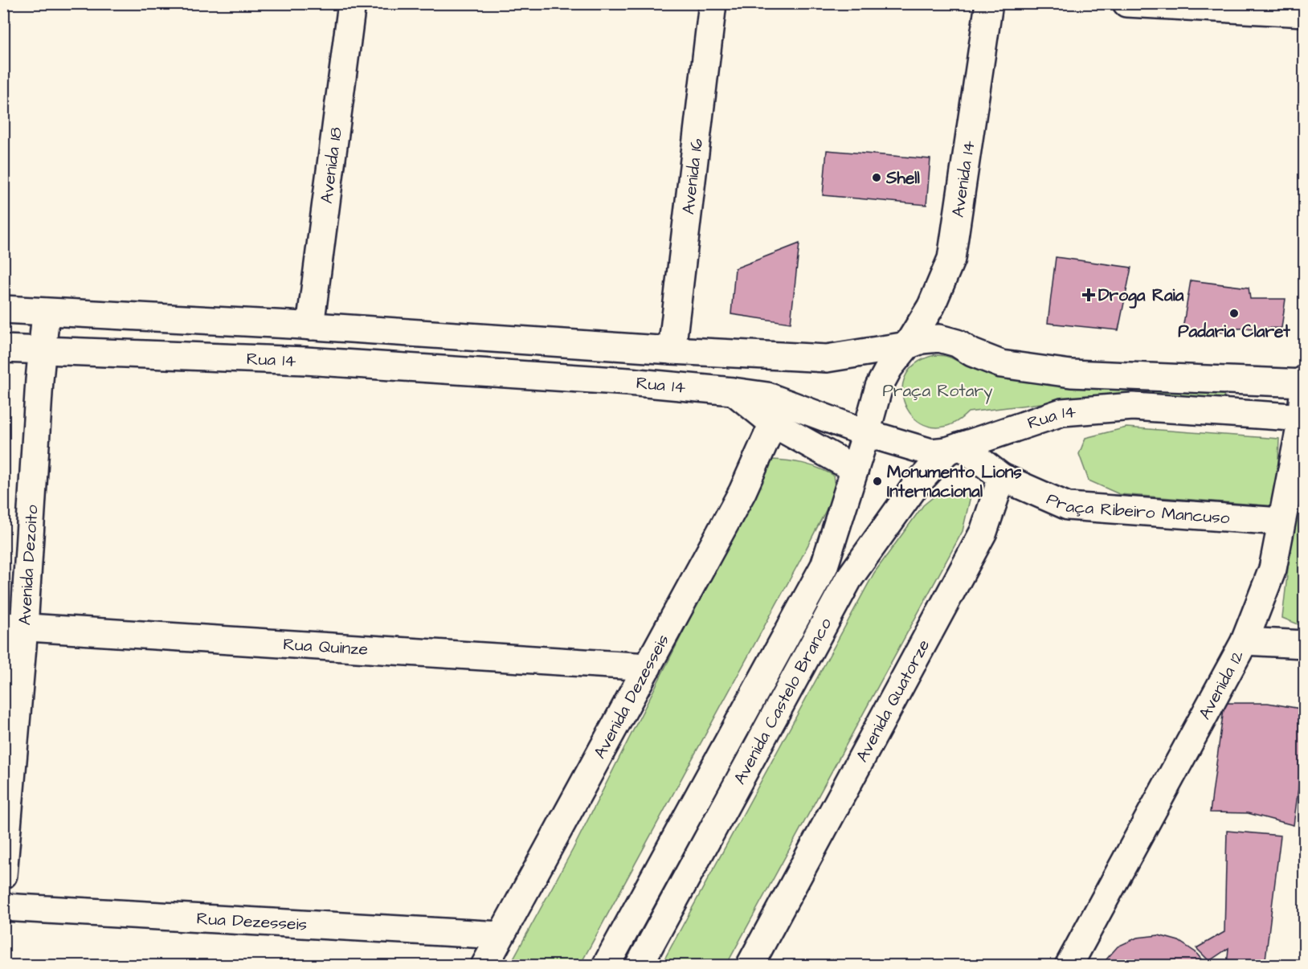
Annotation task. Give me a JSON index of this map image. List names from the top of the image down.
{
  "streets": {
    "street": [
      "Avenida 18",
      "Avenida 16",
      "Avenida 14",
      "Rua 14",
      "Praça Ribeiro Mancuso",
      "Avenida Dezoito",
      "Rua Quinze",
      "Avenida 12",
      "Avenida Dezesseis",
      "Avenida Quatorze",
      "Avenida Castelo Branco",
      "Rua Dezesseis"
    ]
  },
  "crossings": [
    ["Avenida 18", "Rua 14"],
    ["Avenida 16", "Rua 14"],
    ["Avenida 14", "Rua 14"],
    ["Avenida 14", "Avenida Castelo Branco"],
    ["Rua 14", "Avenida Dezoito"],
    ["Rua 14", "Avenida 12"],
    ["Rua 14", "Avenida Castelo Branco"],
    ["Praça Ribeiro Mancuso", "Avenida 12"],
    ["Praça Ribeiro Mancuso", "Avenida Quatorze"],
    ["Avenida Dezoito", "Rua Quinze"],
    ["Rua Quinze", "Avenida Dezesseis"],
    ["Avenida Dezesseis", "Rua Dezesseis"]
  ],
  "parks": ["Praça Rotary"],
  "places": {
    "other": ["Shell", "Padaria Claret", "Monumento Lions Internacional"],
    "health": ["Droga Raia"]
  }
}
